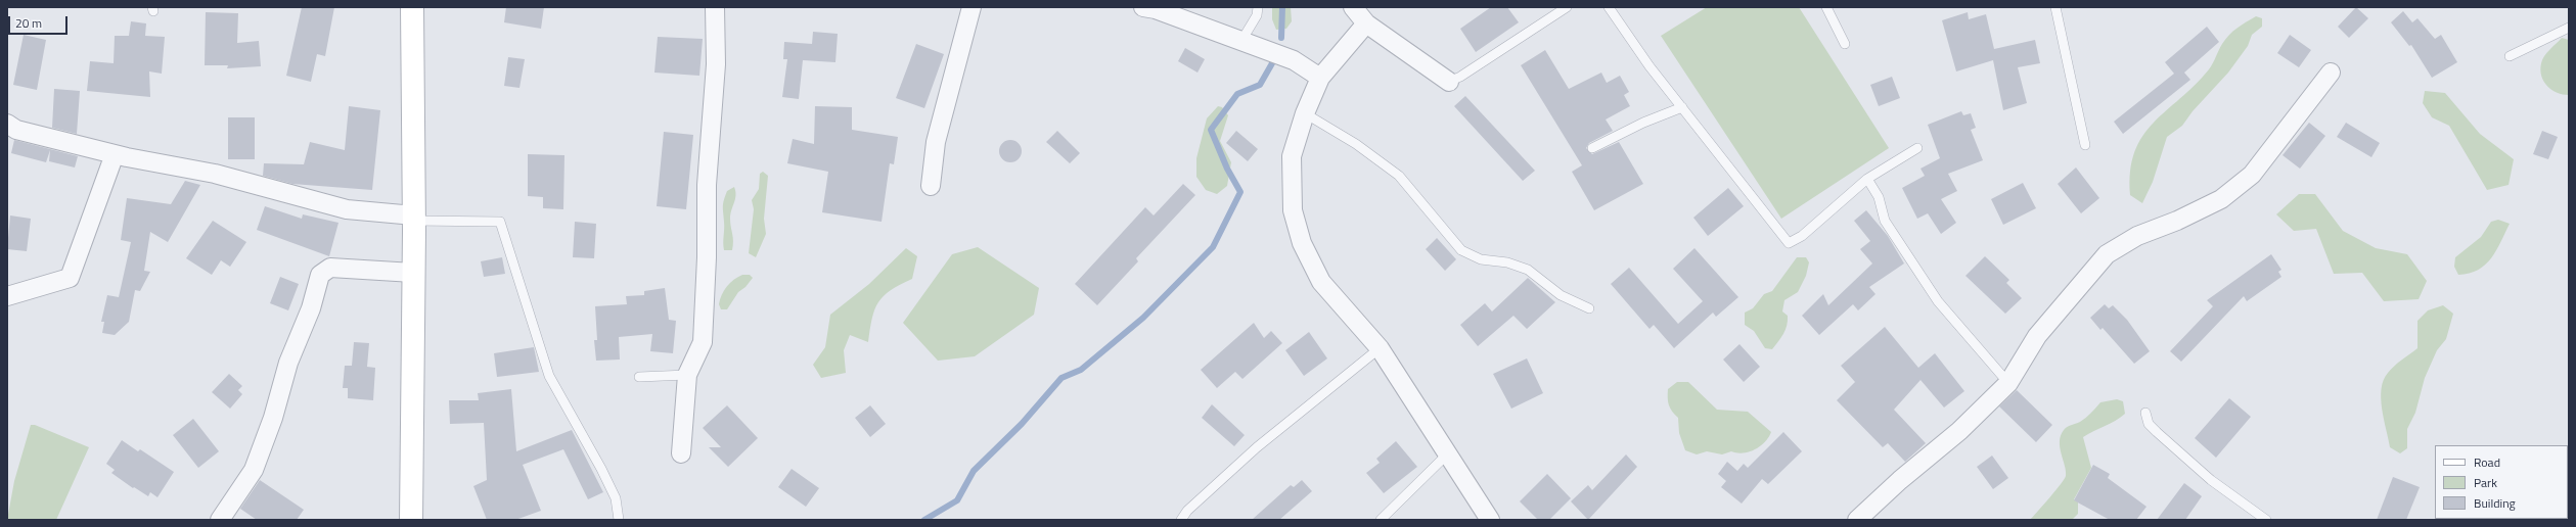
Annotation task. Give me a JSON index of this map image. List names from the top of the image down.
{
  "legend": ["Road", "Park", "Building"],
  "scale_bar": "20 m"
}
